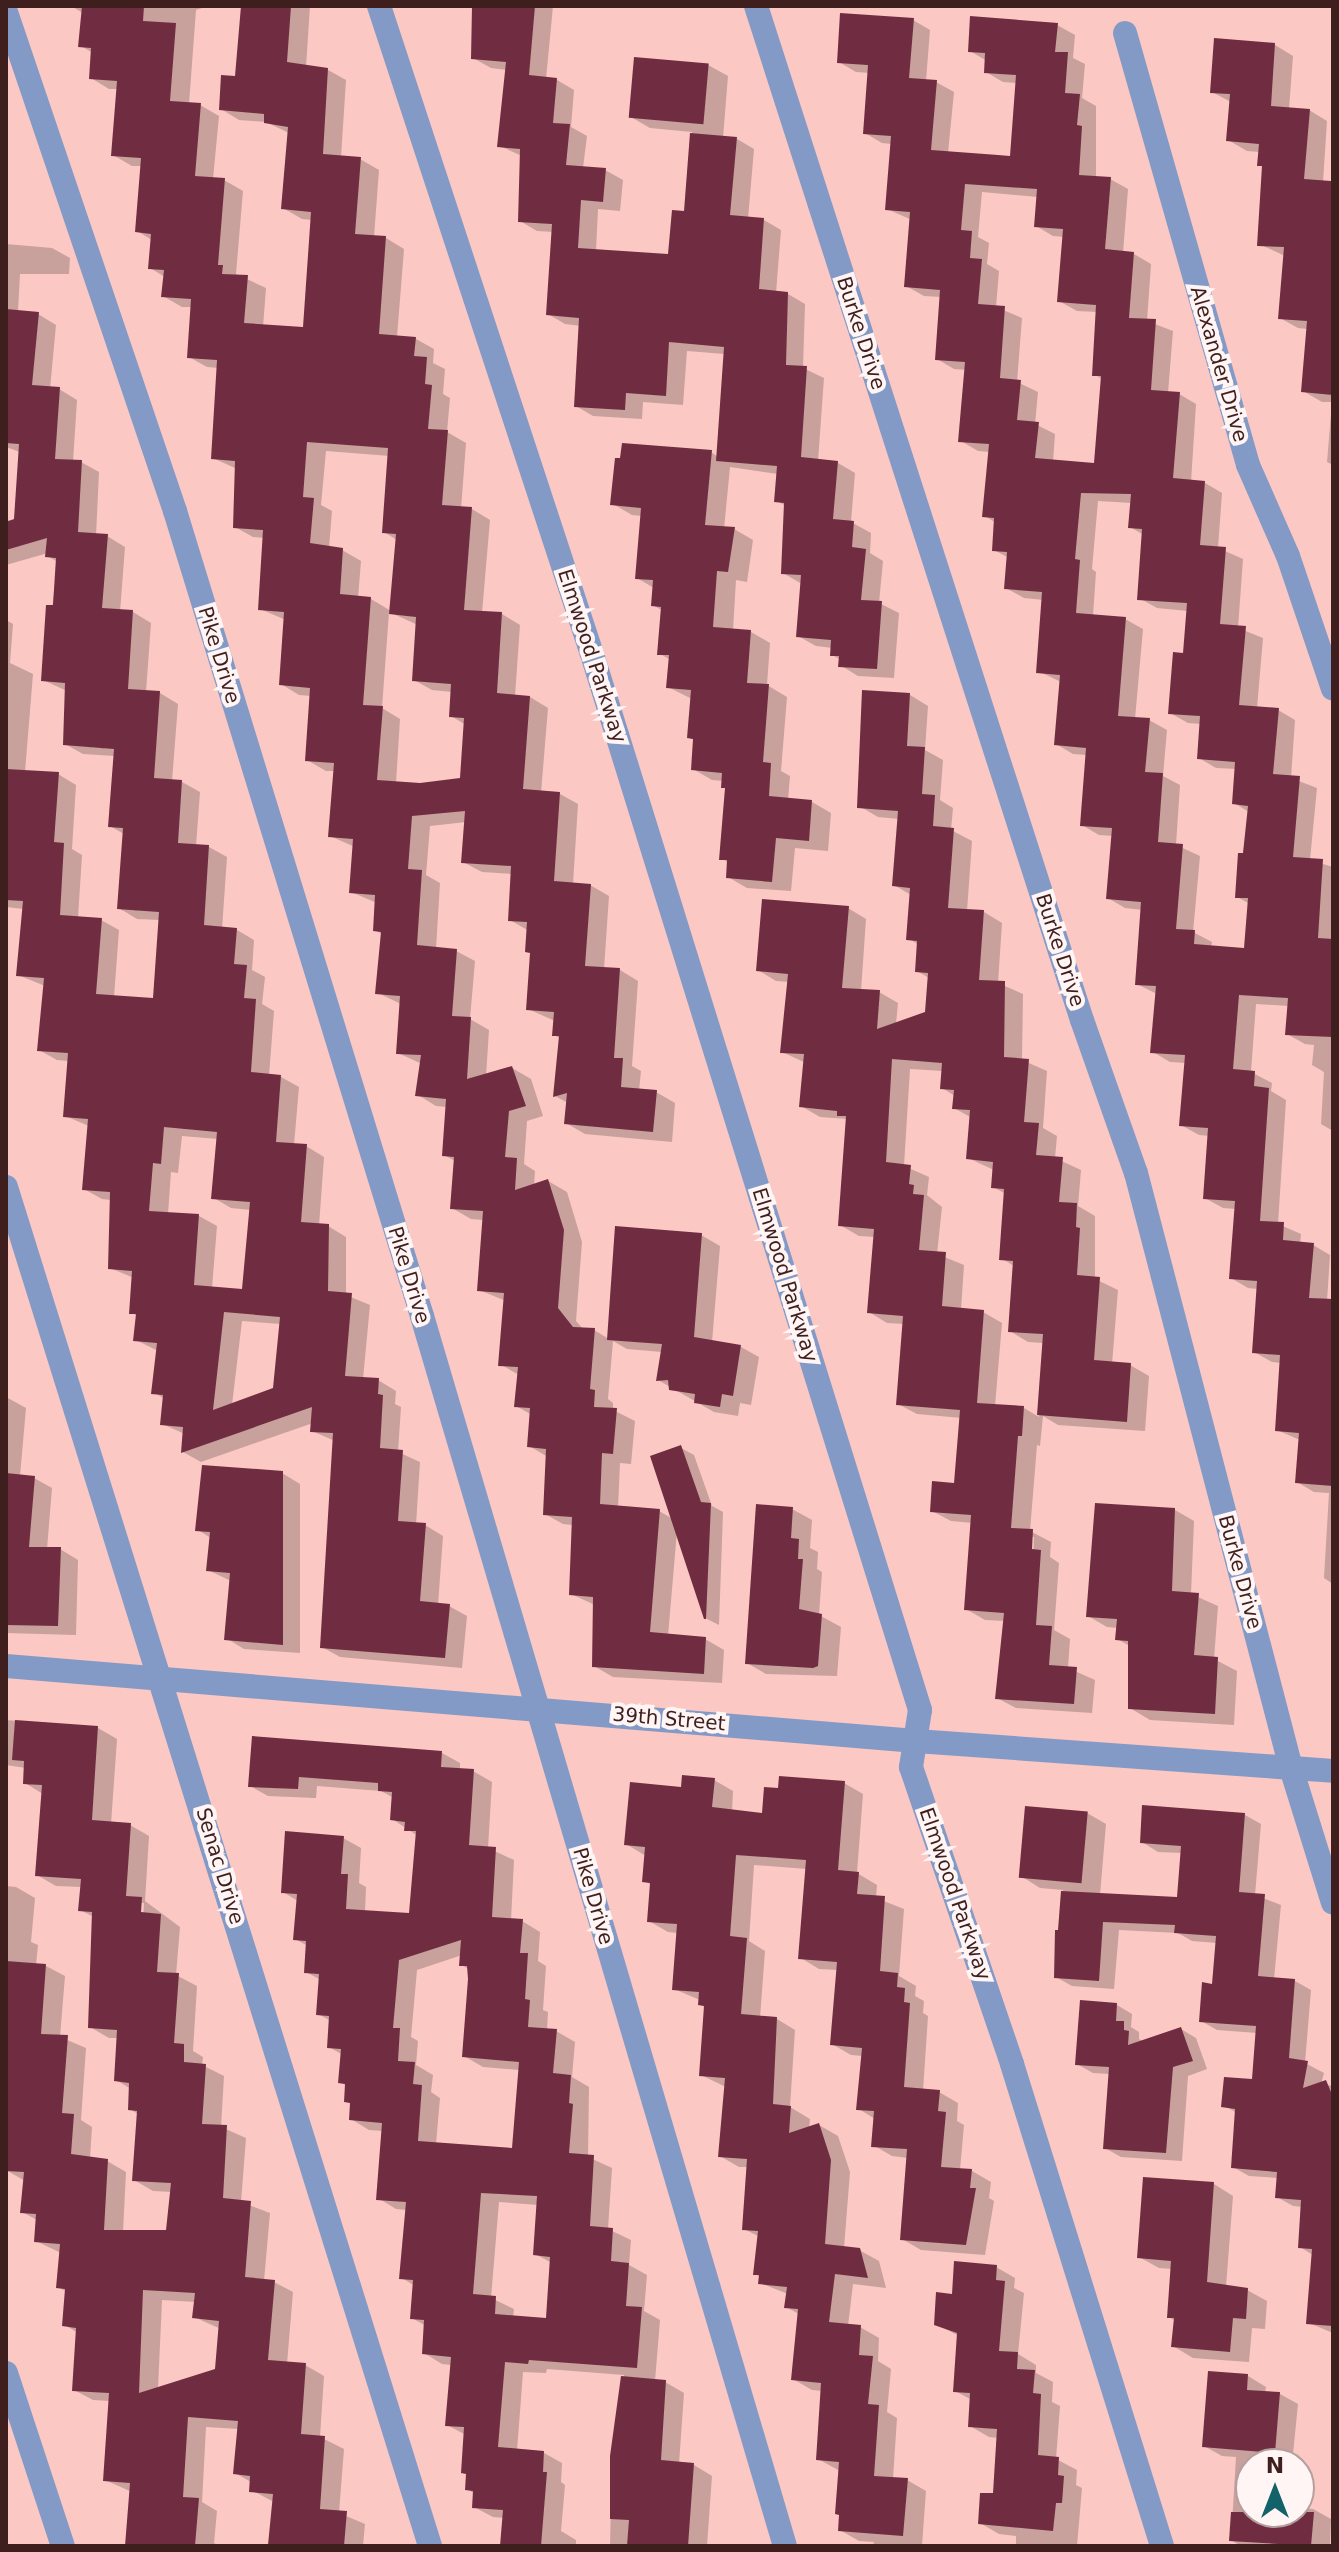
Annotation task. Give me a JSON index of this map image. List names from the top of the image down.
{
  "streets": {
    "street": [
      "Burke Drive",
      "Alexander Drive",
      "Pike Drive",
      "Elmwood Parkway",
      "39th Street",
      "Senac Drive"
    ]
  },
  "crossings": [
    ["Burke Drive", "39th Street"],
    ["Pike Drive", "39th Street"],
    ["Elmwood Parkway", "39th Street"],
    ["39th Street", "Senac Drive"]
  ],
  "north": "top"
}
